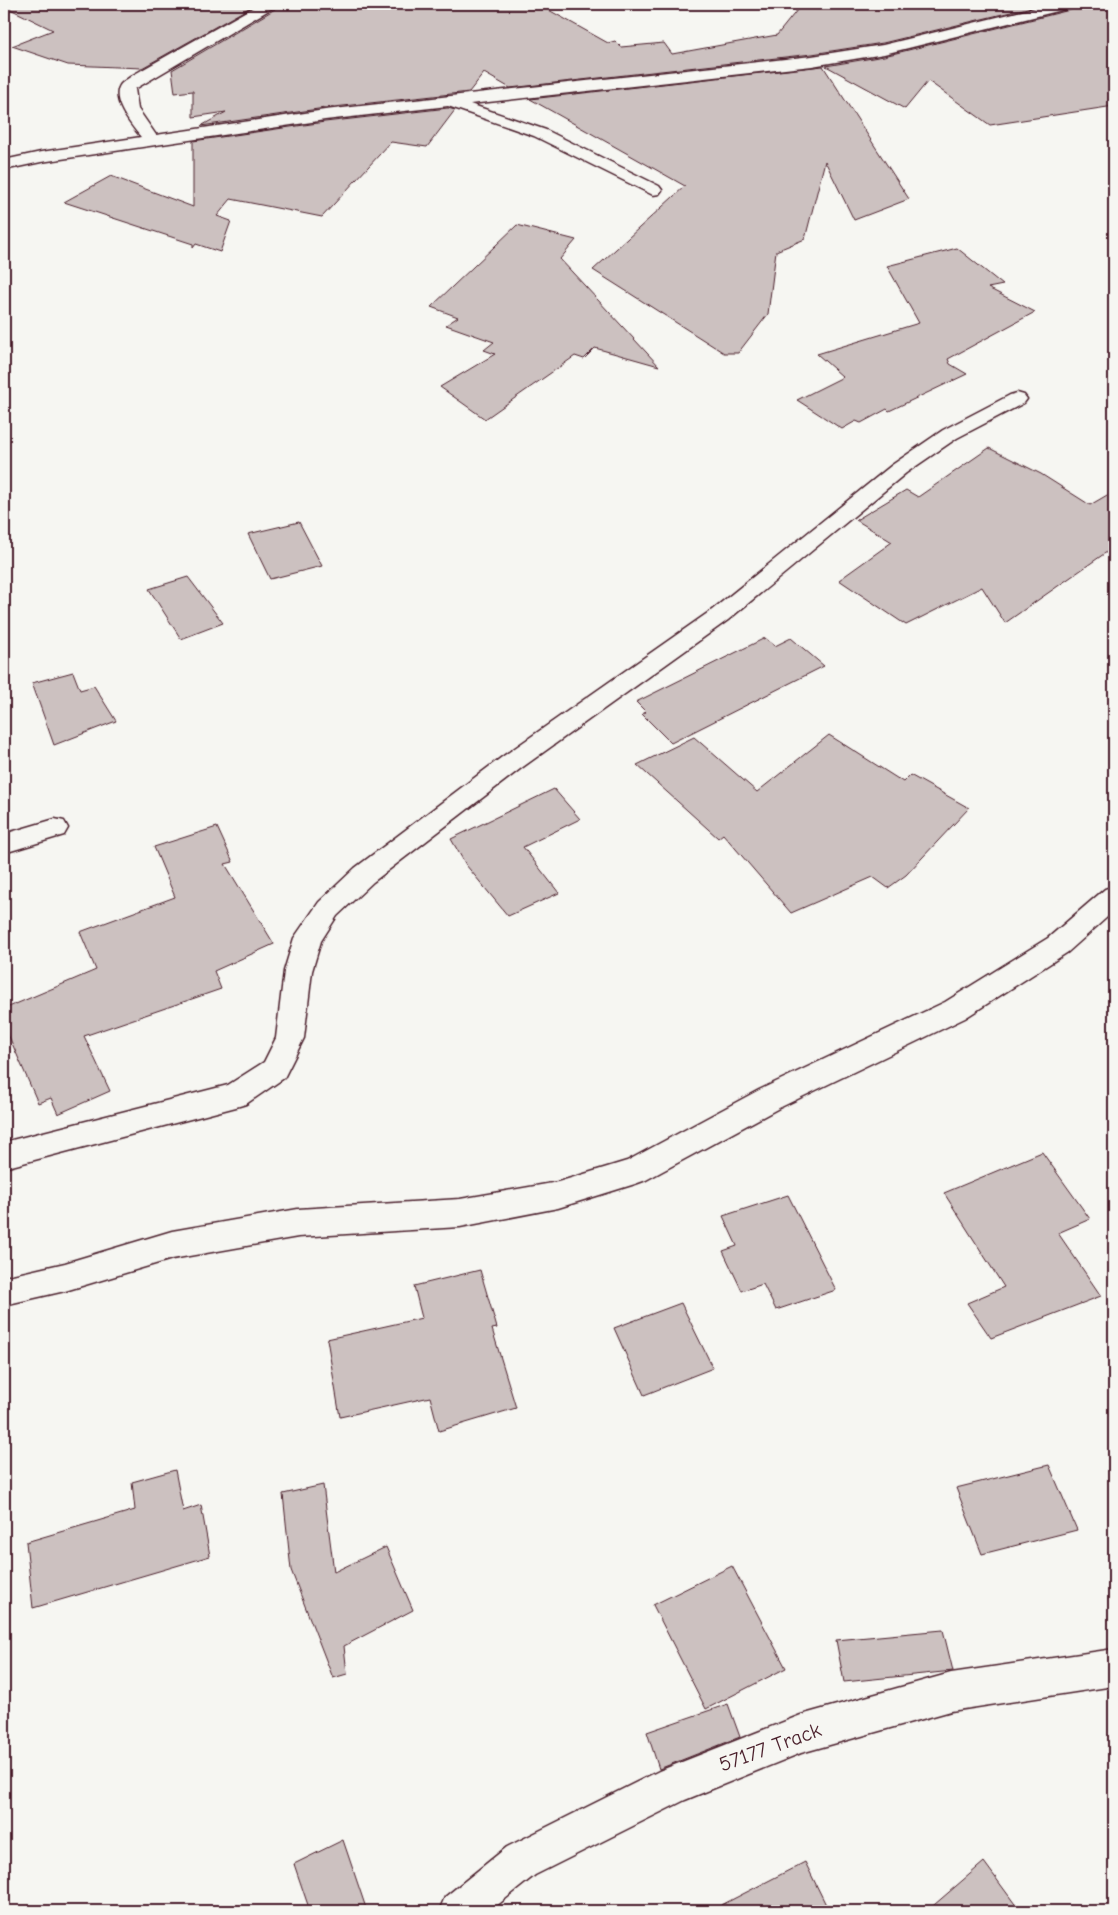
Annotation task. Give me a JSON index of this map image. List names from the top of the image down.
{
  "streets": {
    "street": ["57177 Track"]
  }
}
